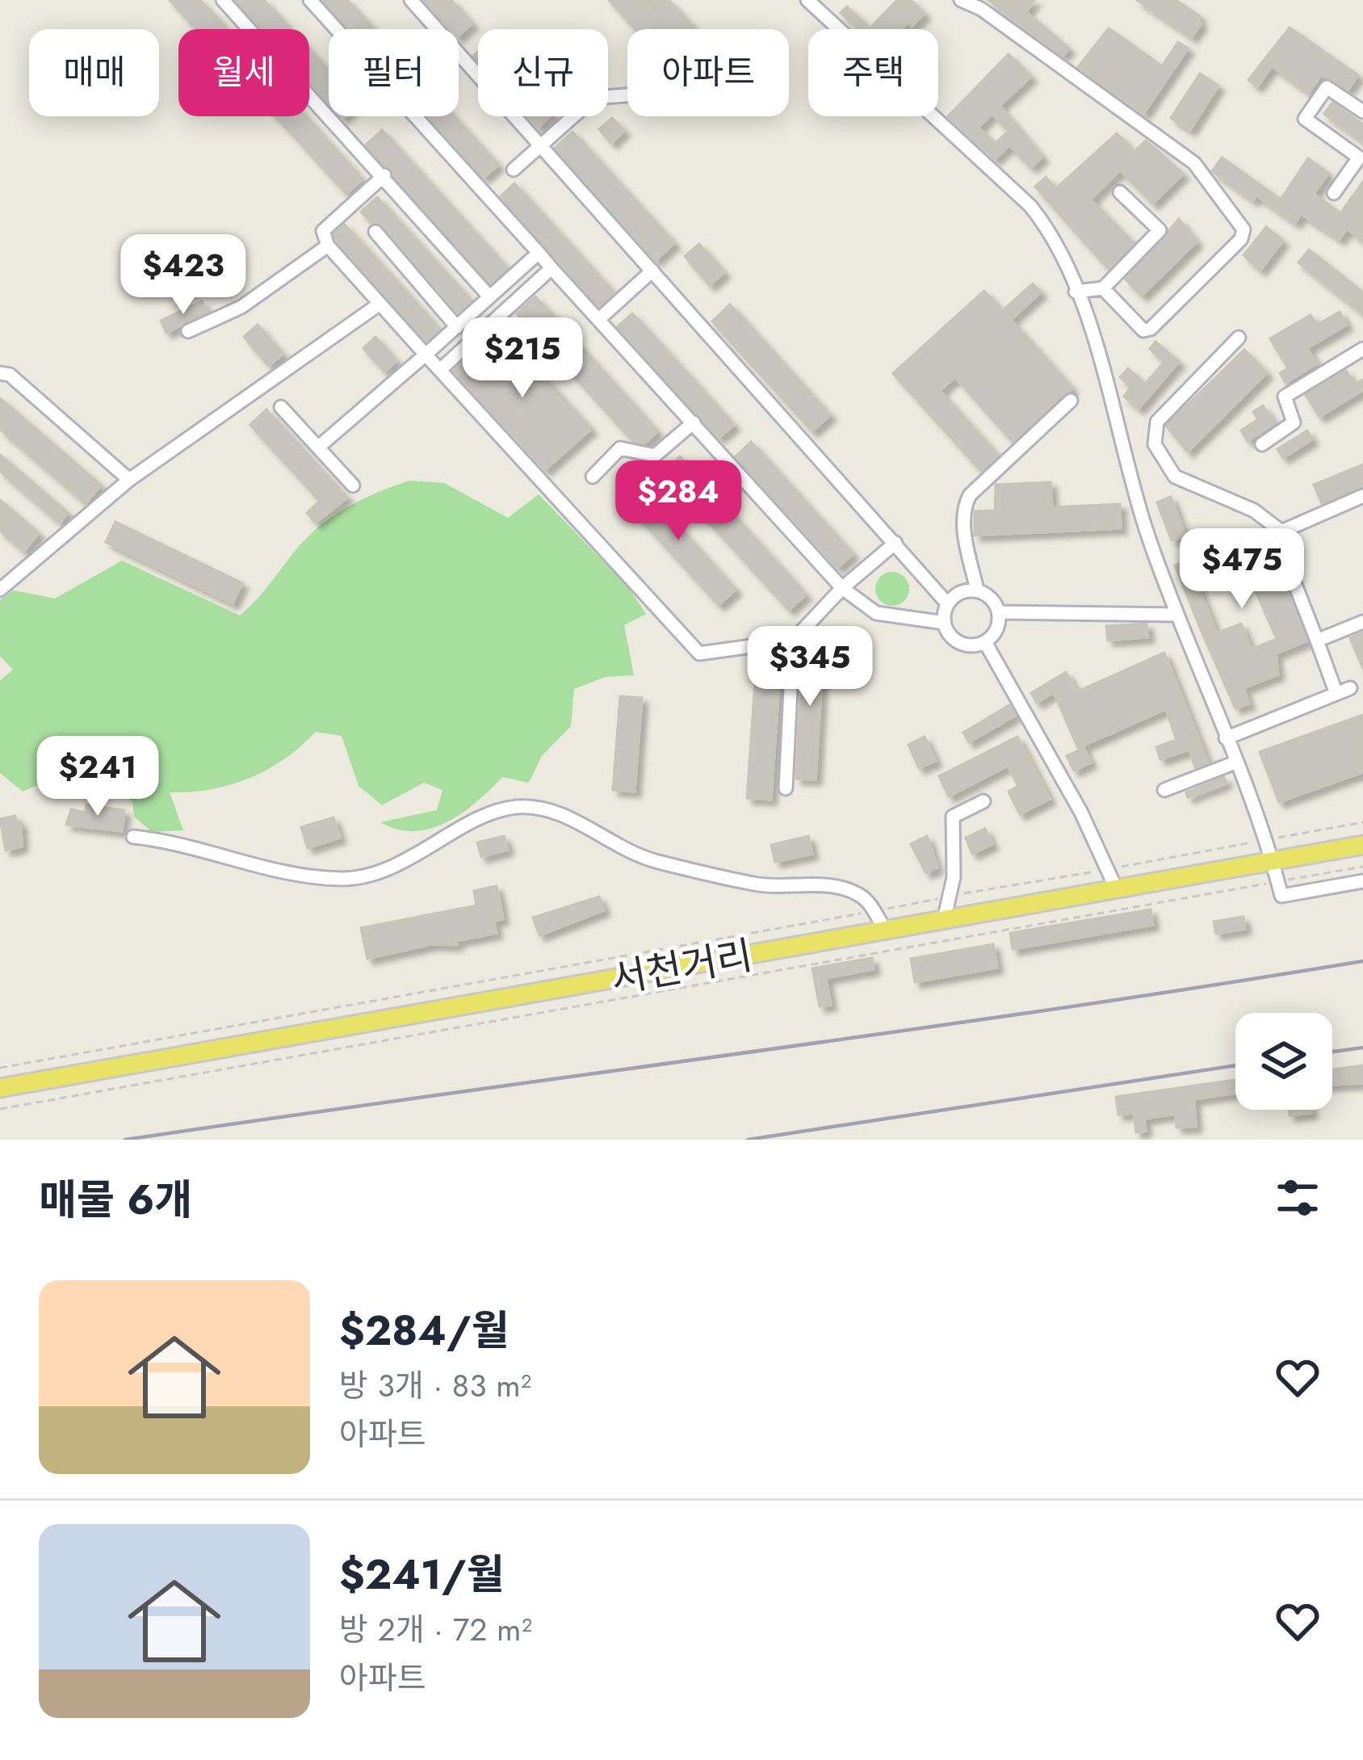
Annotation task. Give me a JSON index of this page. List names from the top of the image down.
{
  "streets": {
    "main road": ["서천거리"]
  },
  "page": {
    "chip": [
      "매매",
      "월세",
      "필터",
      "신규",
      "아파트",
      "주택"
    ],
    "price": [
      "$423",
      "$215",
      "$284",
      "$475",
      "$345",
      "$241"
    ],
    "heading": "매물 6개",
    "list": [
      {
        "name": "$284/월",
        "note": "방 3개 · 83 m² · 아파트"
      },
      {
        "name": "$241/월",
        "note": "방 2개 · 72 m² · 아파트"
      }
    ]
  }
}
